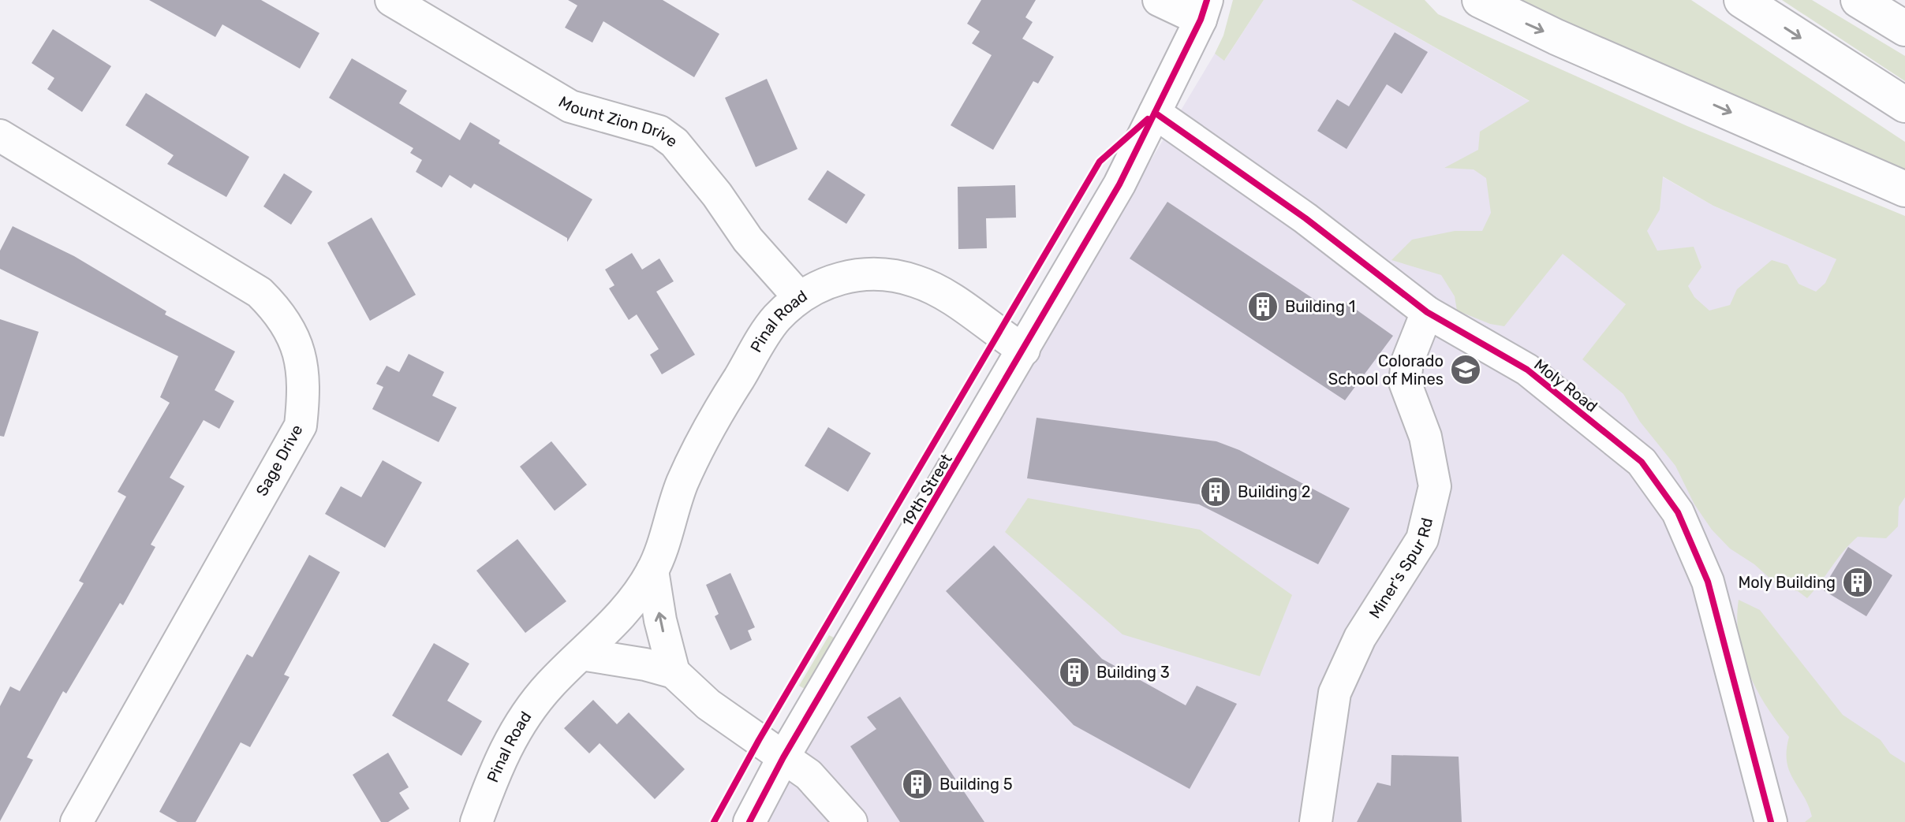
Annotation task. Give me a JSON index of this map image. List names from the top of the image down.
{
  "streets": {
    "street": [
      "Mount Zion Drive",
      "Pinal Road",
      "Moly Road",
      "Sage Drive",
      "19th Street",
      "Miner's Spur Rd"
    ]
  },
  "crossings": [
    ["Mount Zion Drive", "Pinal Road"],
    ["Pinal Road", "19th Street"],
    ["Moly Road", "19th Street"],
    ["Moly Road", "Miner's Spur Rd"]
  ],
  "places": {
    "building": [
      "Building 1",
      "Building 2",
      "Moly Building",
      "Building 3",
      "Building 5"
    ],
    "school or university": ["Colorado School of Mines"]
  }
}
